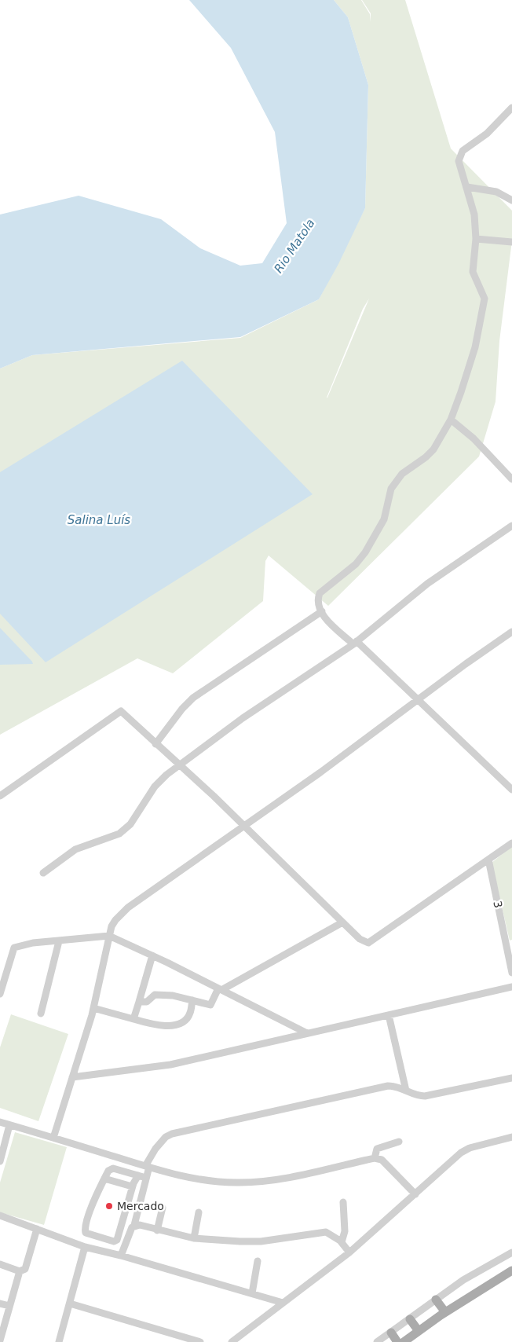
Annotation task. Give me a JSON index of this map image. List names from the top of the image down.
{
  "streets": {
    "street": ["3"]
  },
  "water": ["Rio Matola", "Salina Luís"],
  "places": ["Mercado"]
}
